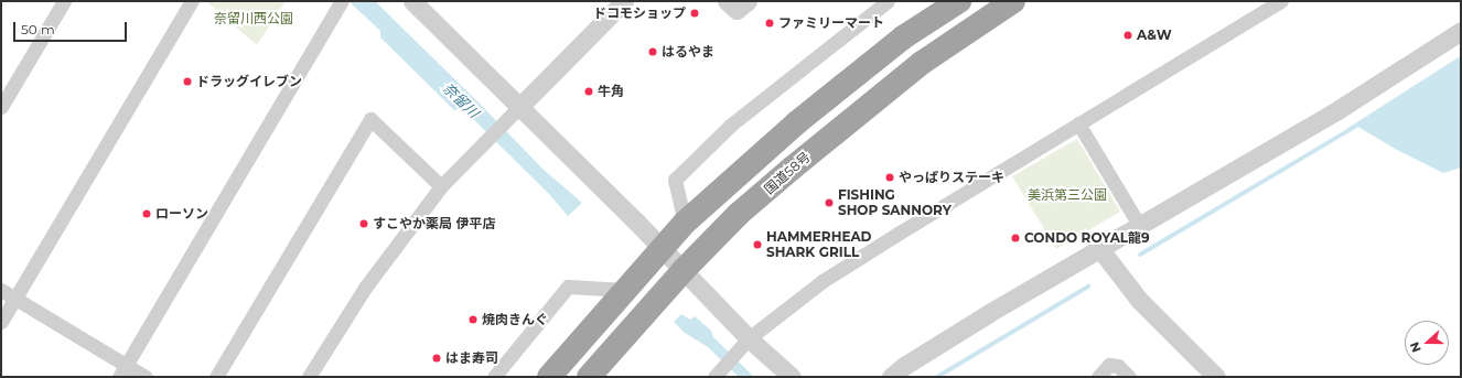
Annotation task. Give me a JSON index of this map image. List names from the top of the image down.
{
  "streets": {
    "highway": ["国道58号"]
  },
  "water": ["奈留川"],
  "parks": ["奈留川西公園", "美浜第三公園"],
  "places": [
    "ドコモショップ",
    "ファミリーマート",
    "A&W",
    "はるやま",
    "ドラッグイレブン",
    "牛角",
    "やっぱりステーキ",
    "FISHING SHOP SANNORY",
    "ローソン",
    "すこやか薬局 伊平店",
    "CONDO ROYAL龍9",
    "HAMMERHEAD SHARK GRILL",
    "焼肉きんぐ",
    "はま寿司"
  ],
  "scale_bar": "50 m",
  "north": "left"
}
